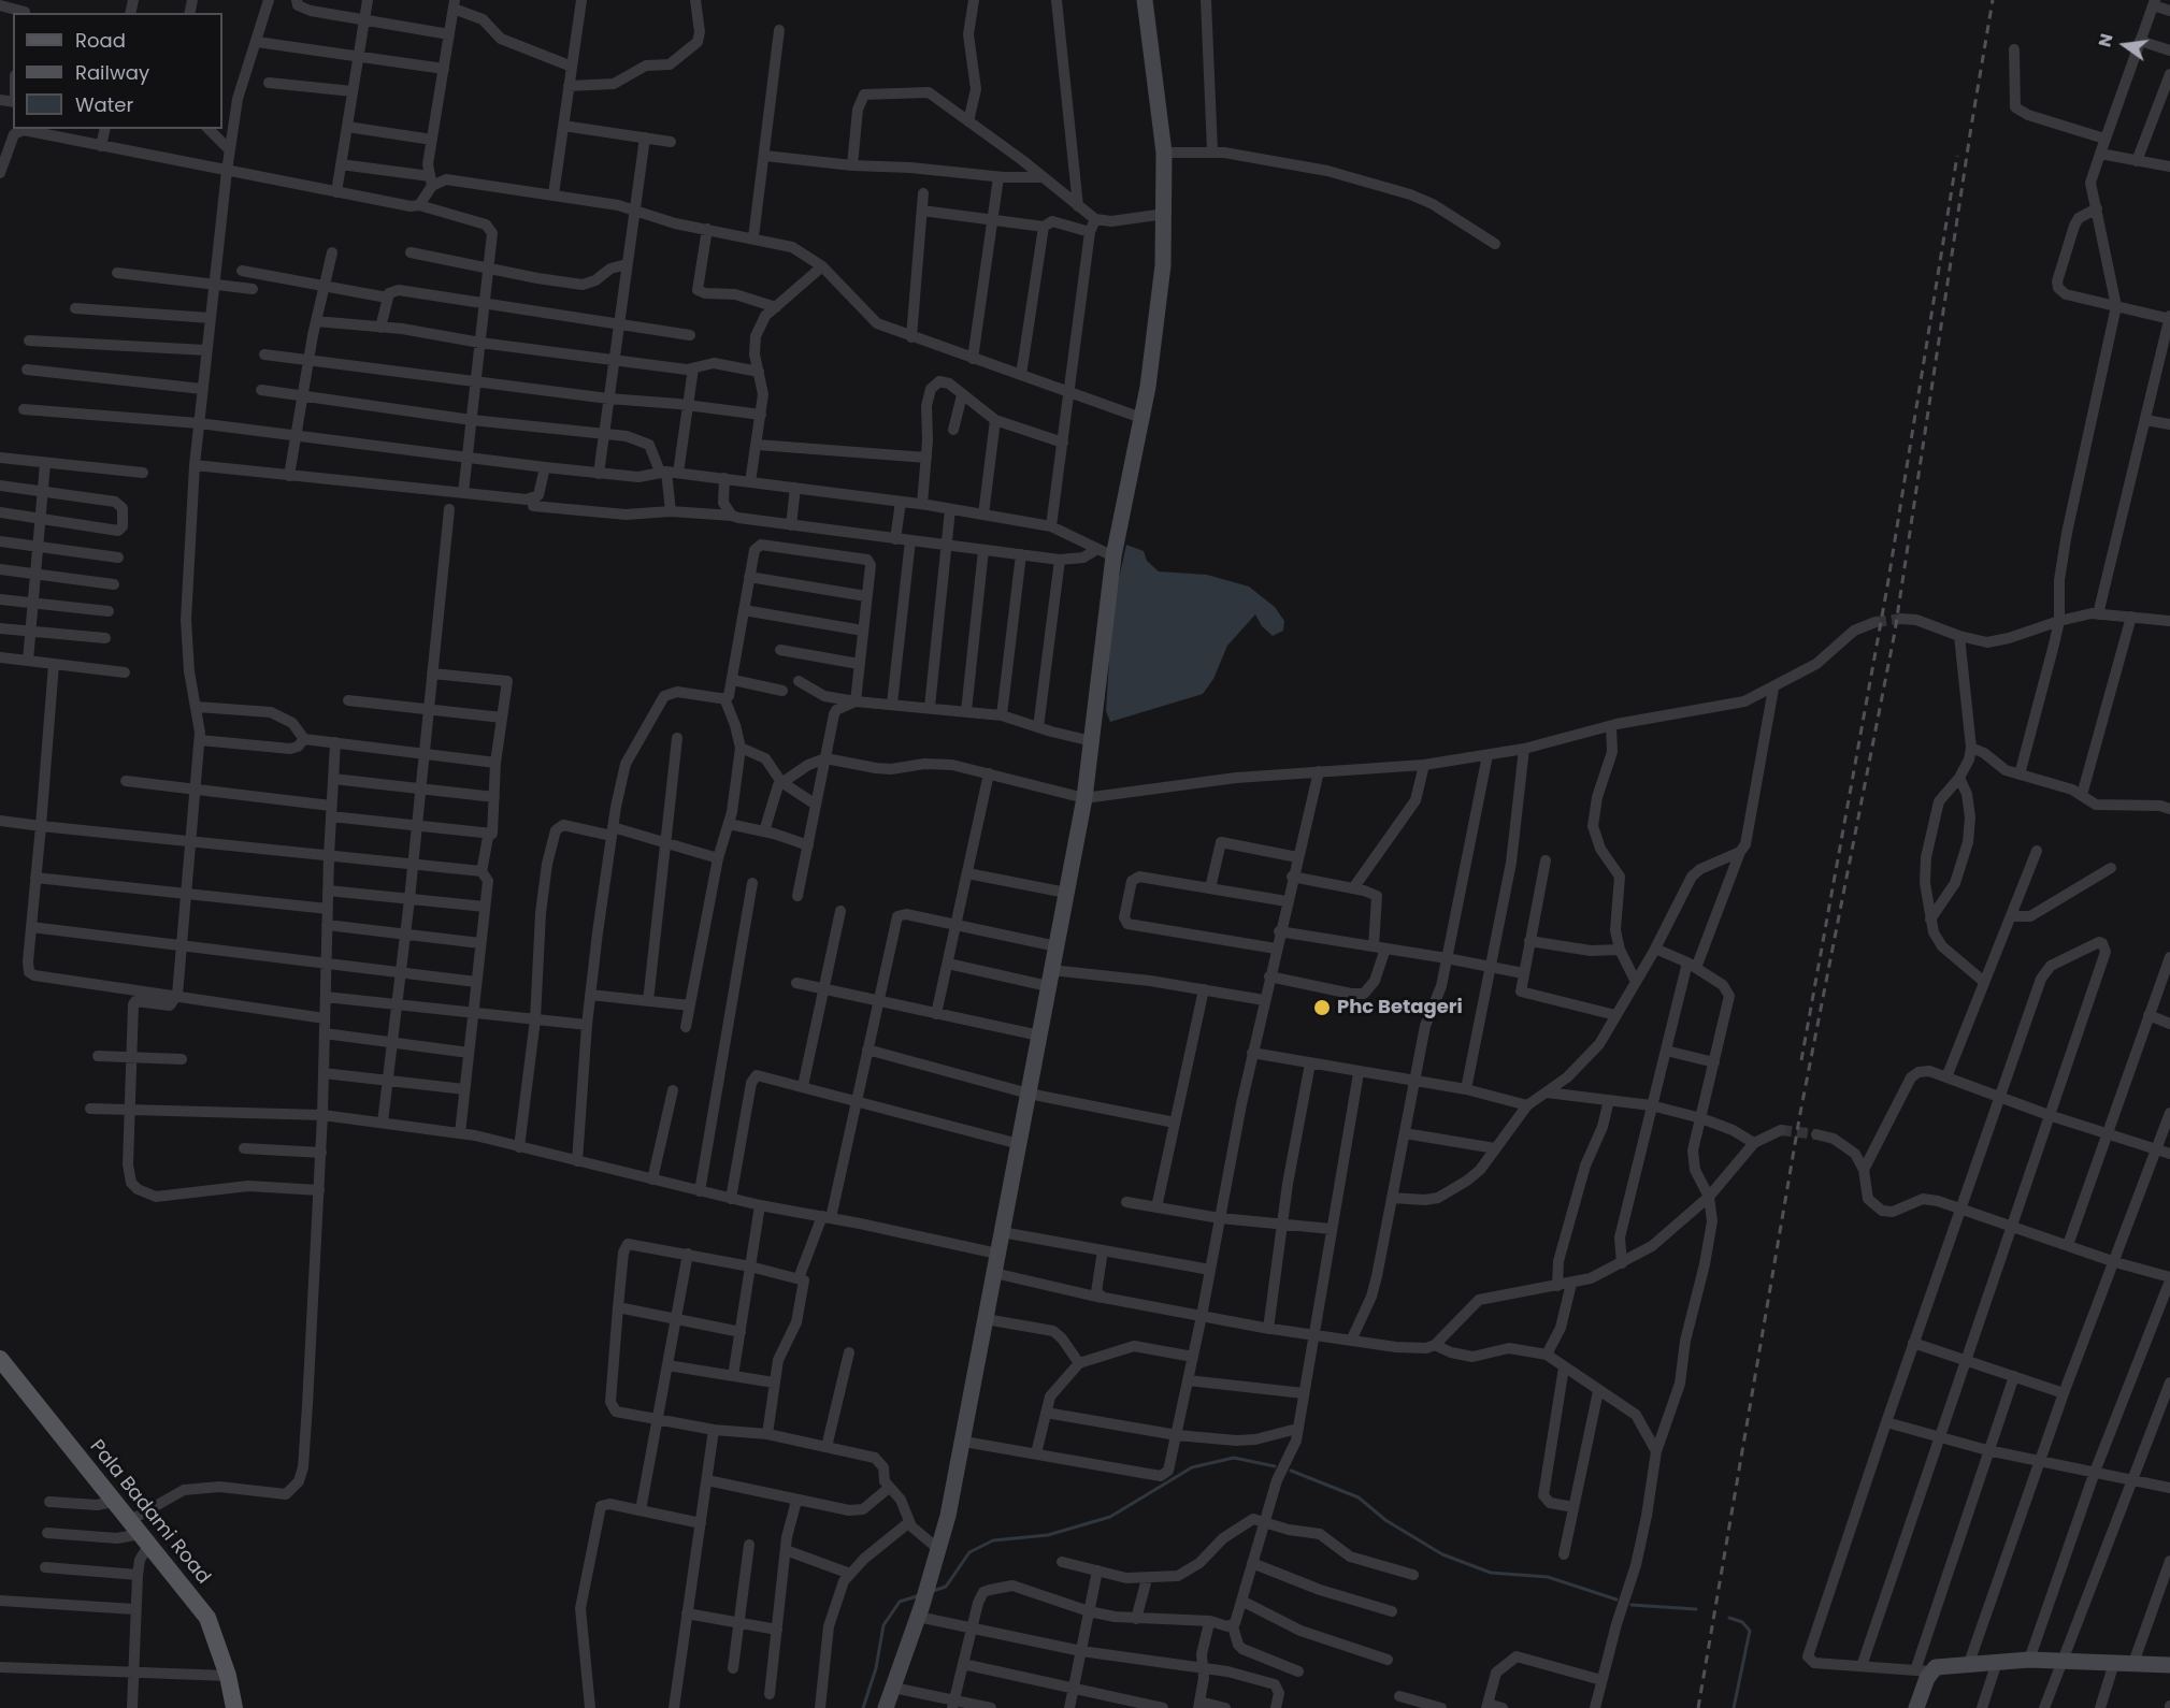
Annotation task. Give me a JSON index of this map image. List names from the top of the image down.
{
  "streets": {
    "main road": ["Pala Badami Road"]
  },
  "places": ["Phc Betageri"],
  "legend": ["Road", "Railway", "Water"],
  "north": "left"
}
